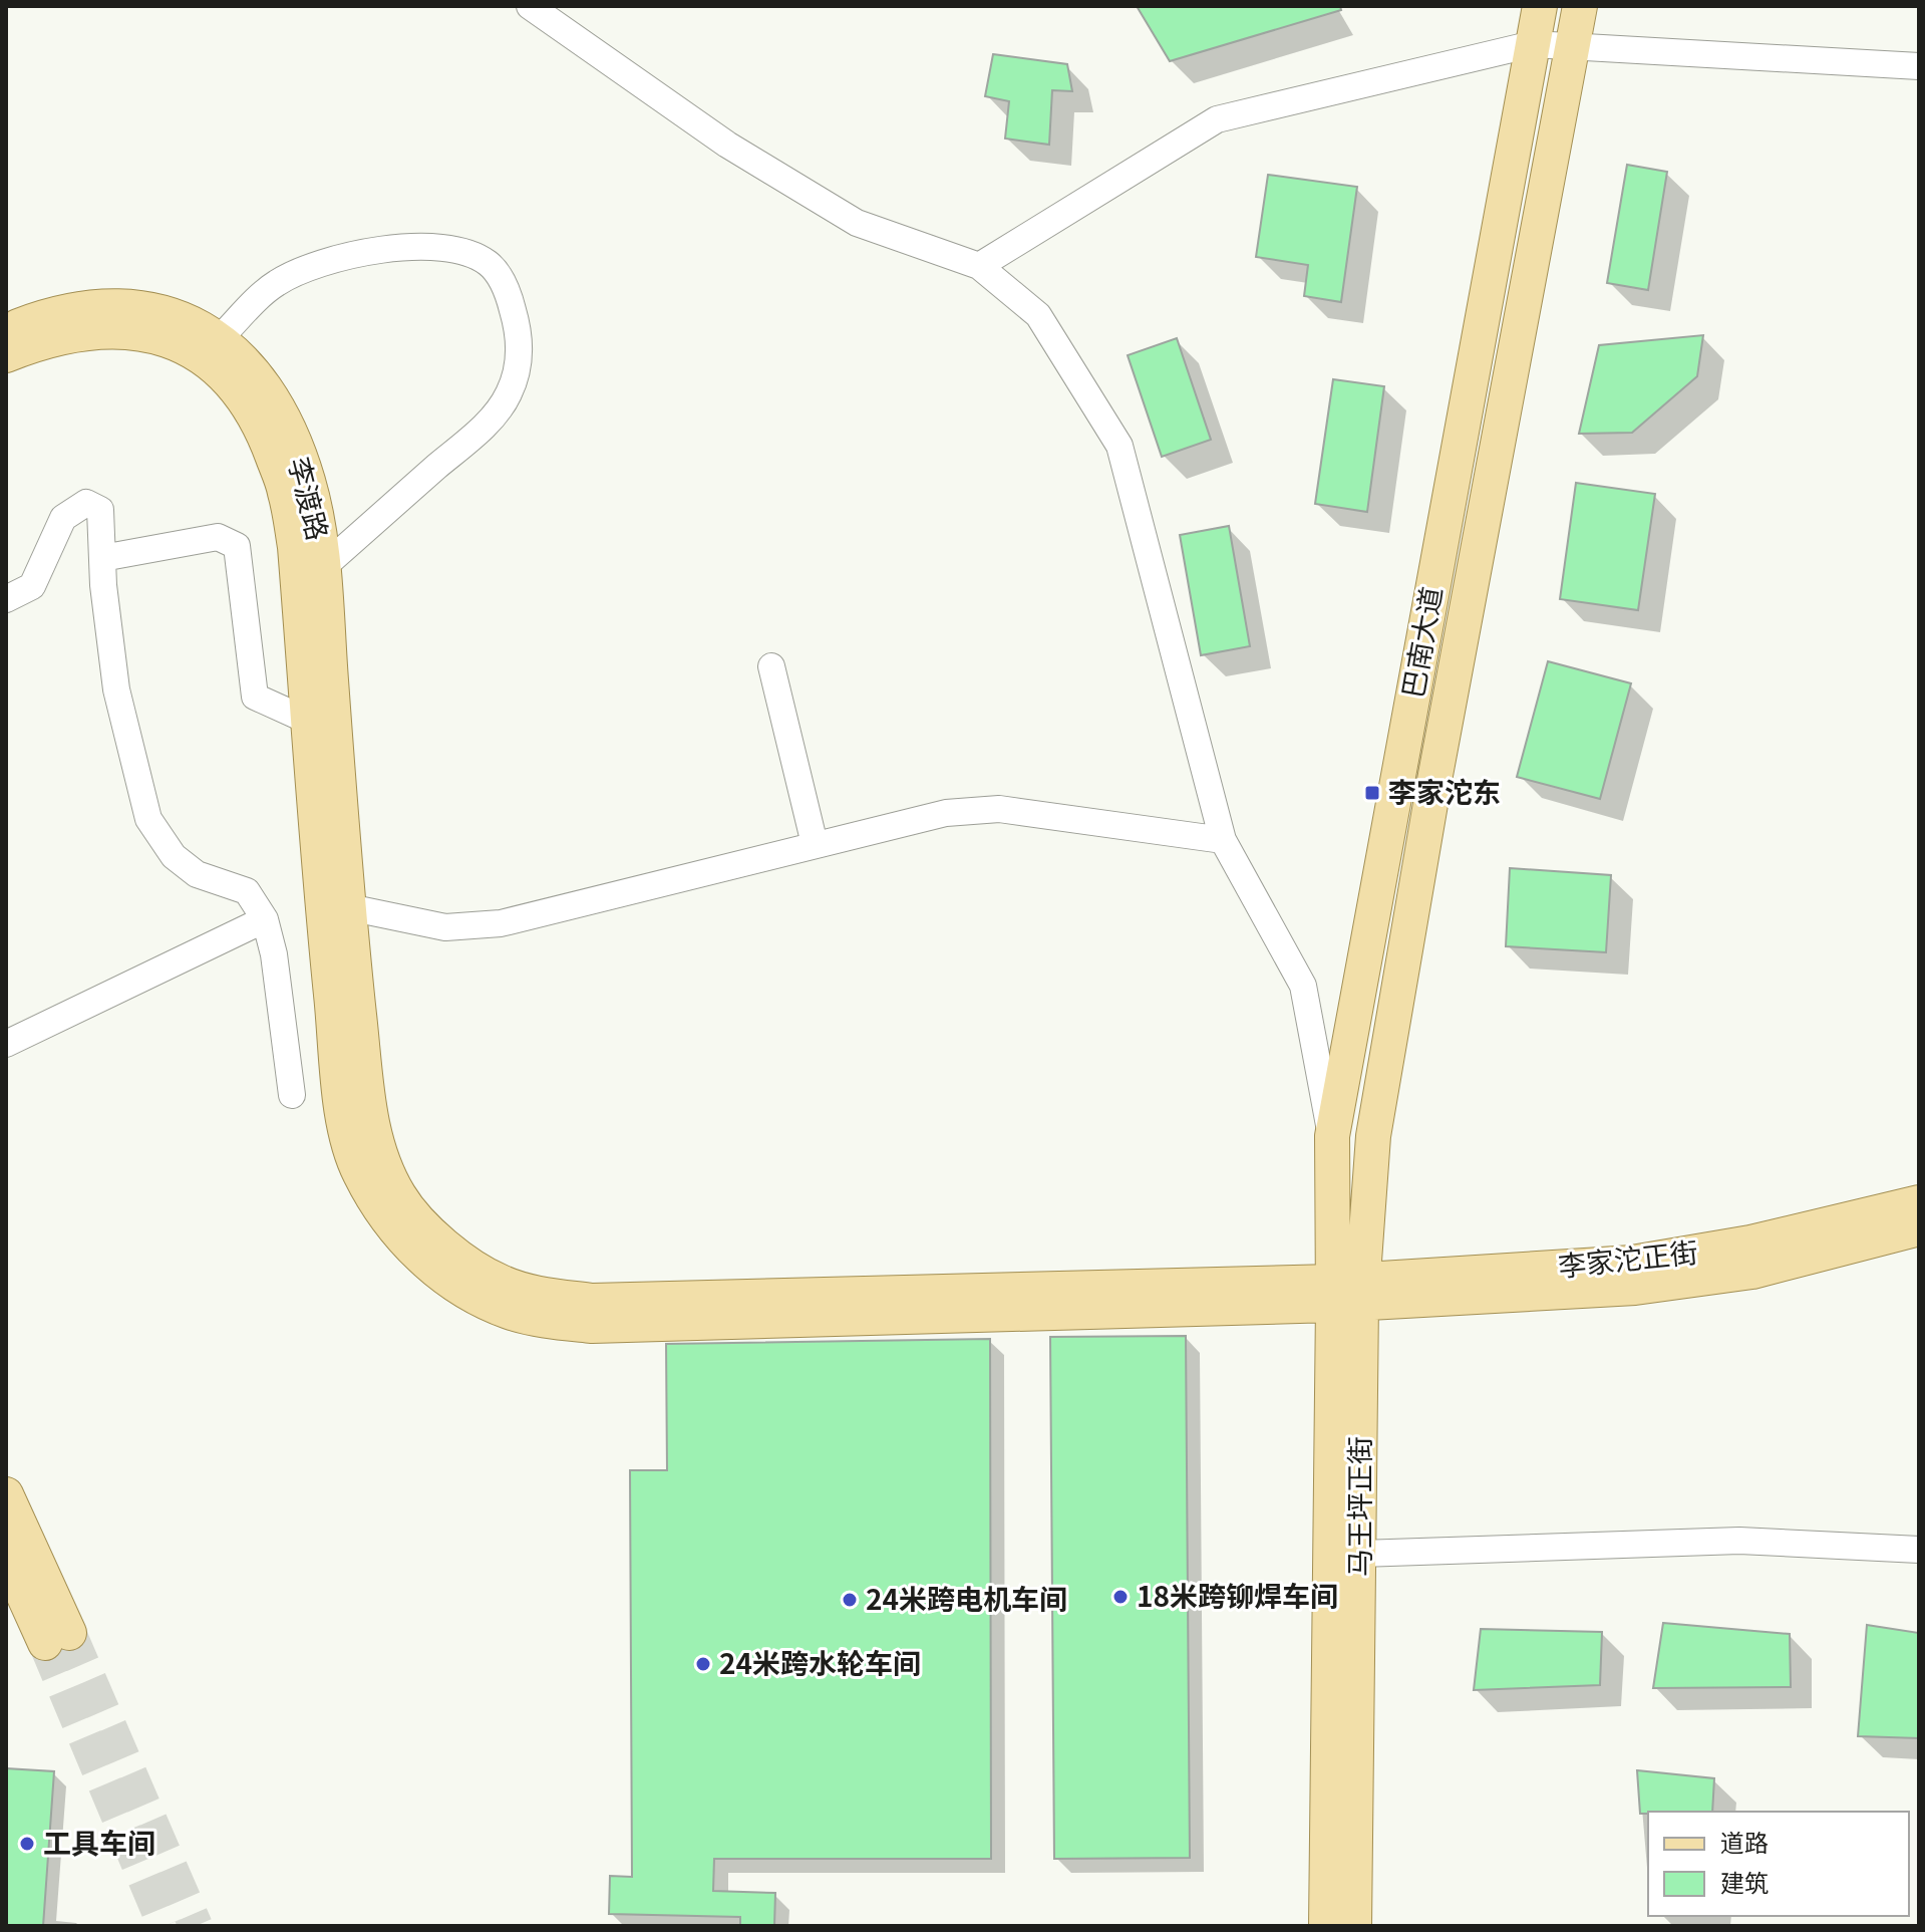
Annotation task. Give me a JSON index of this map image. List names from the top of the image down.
{
  "streets": {
    "main road": [
      "李渡路",
      "巴南大道",
      "李家沱正街",
      "马王坪正街"
    ]
  },
  "crossings": [
    ["巴南大道", "李家沱正街"],
    ["巴南大道", "马王坪正街"],
    ["李家沱正街", "马王坪正街"]
  ],
  "places": {
    "transit": ["李家沱东"],
    "other": [
      "18米跨铆焊车间",
      "24米跨电机车间",
      "24米跨水轮车间",
      "工具车间"
    ]
  },
  "legend": ["道路", "建筑"]
}
